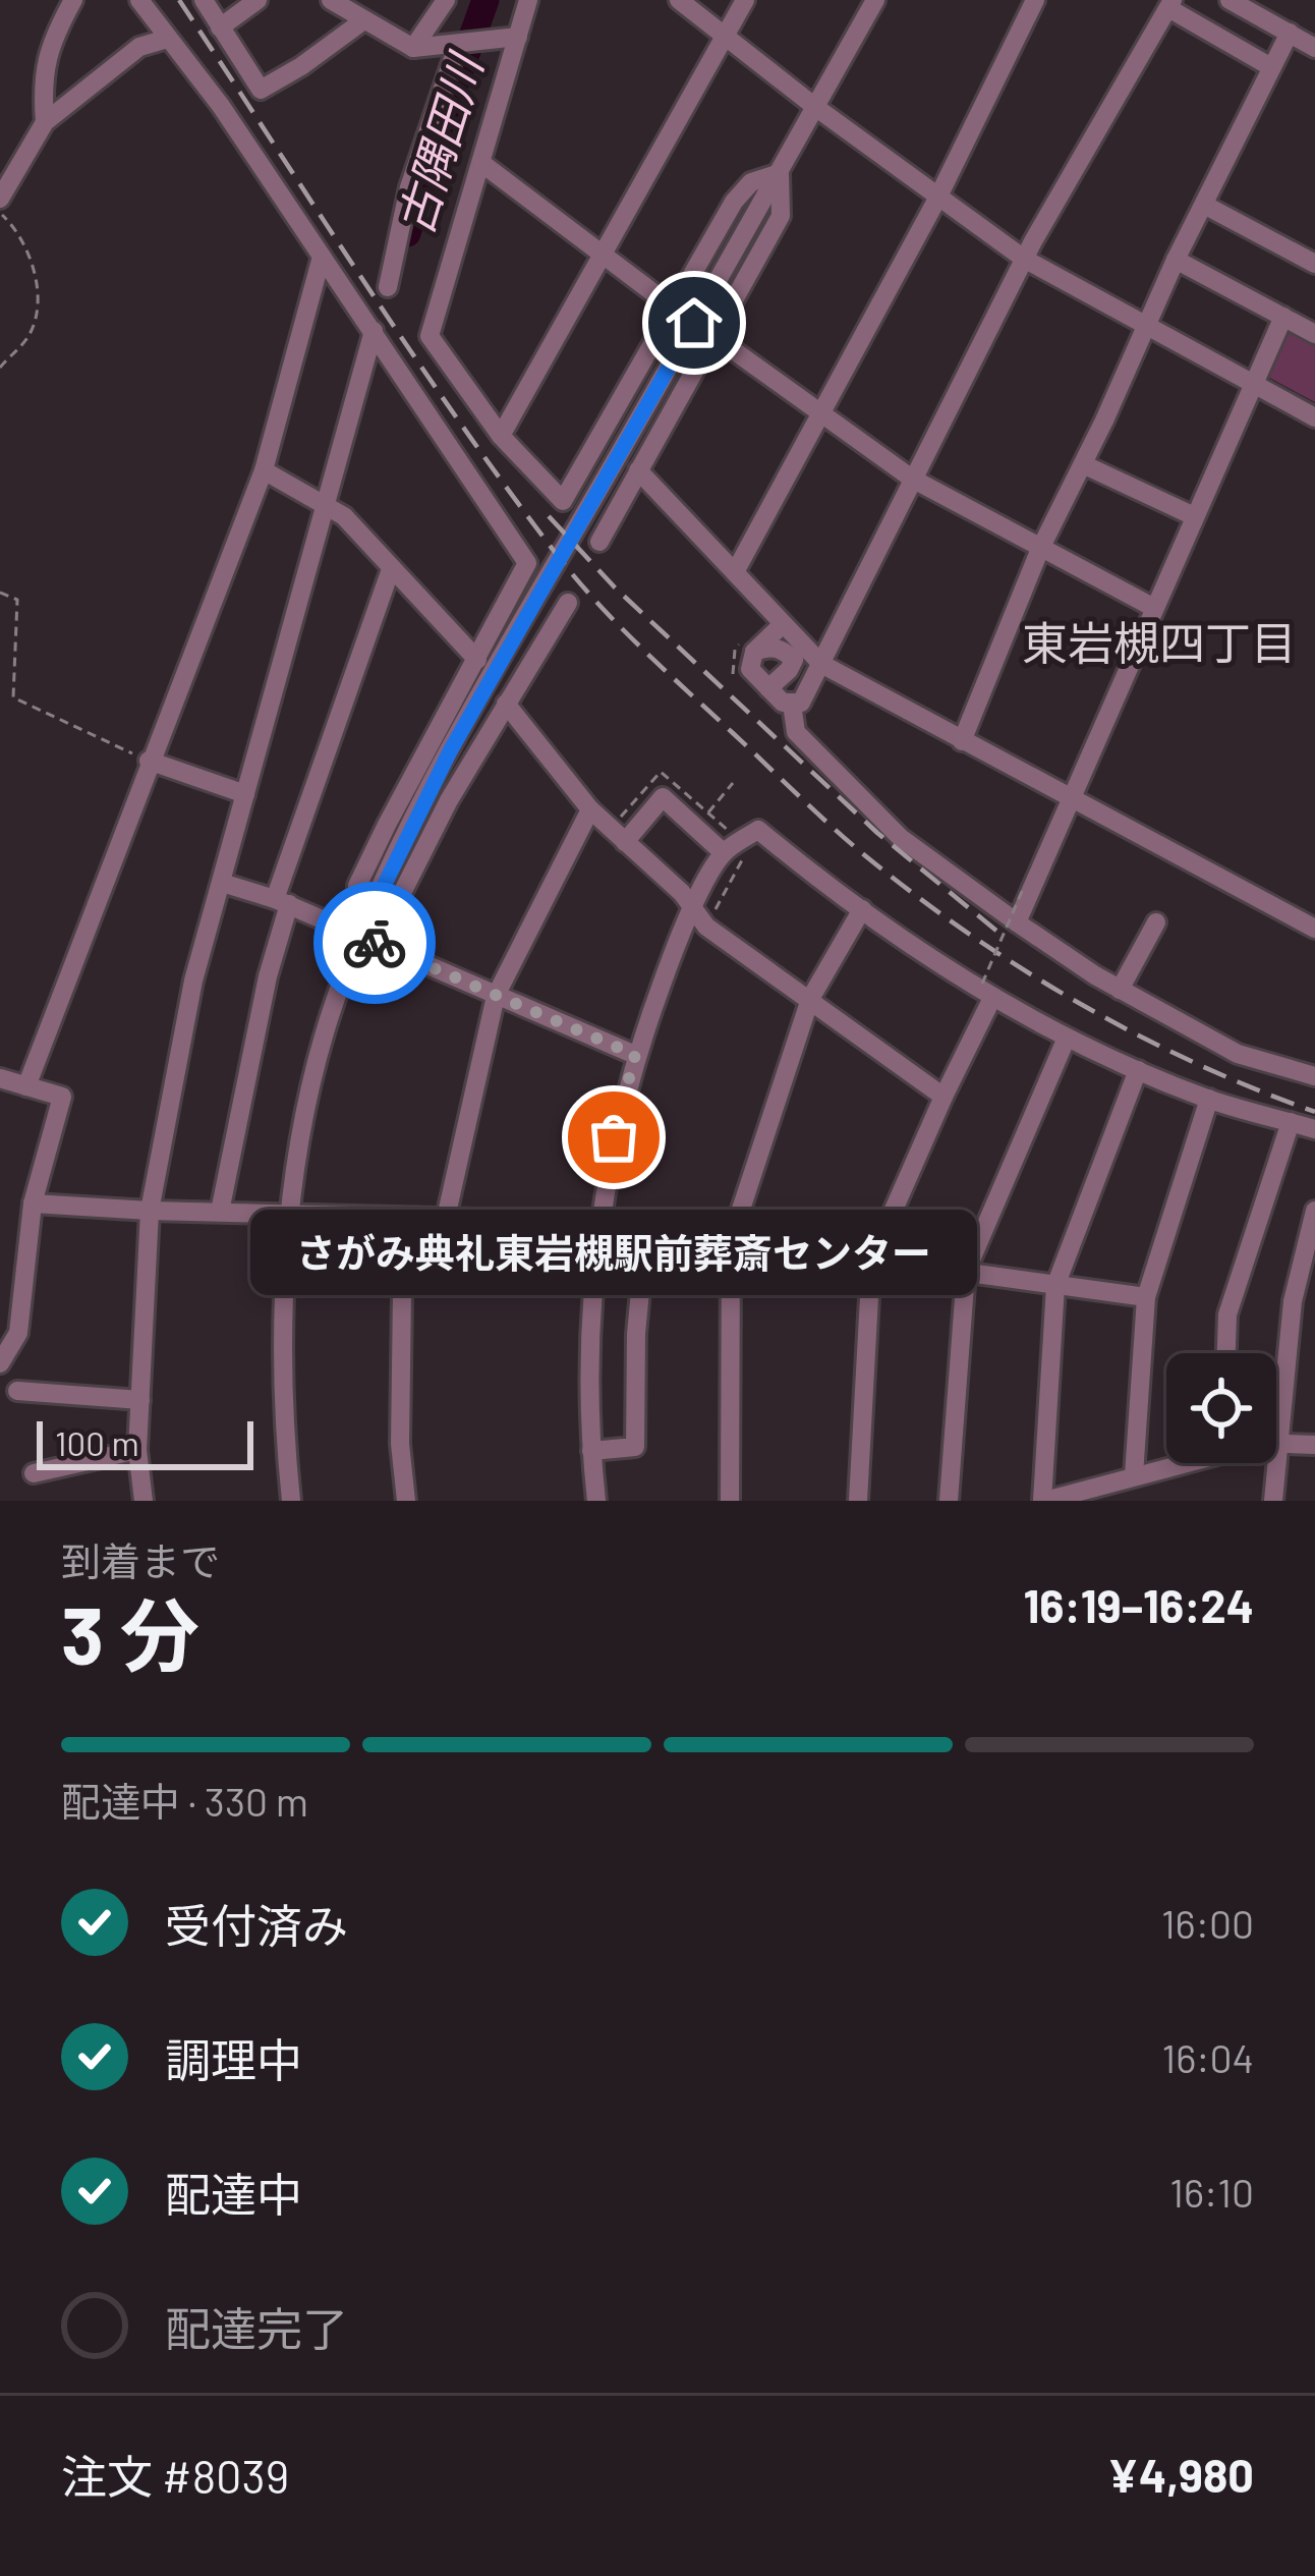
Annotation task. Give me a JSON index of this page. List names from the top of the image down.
{
  "districts": ["東岩槻四丁目"],
  "water": ["古隅田川"],
  "places": ["さがみ典礼東岩槻駅前葬斎センター"],
  "scale_bar": "100 m",
  "page": {
    "bubble": "さがみ典礼東岩槻駅前葬斎センター",
    "scale": "100 m",
    "heading": ["3 分", "到着まで", "16:19–16:24"],
    "panel": ["注文 #8039", "¥4,980"],
    "bar": "配達中 · 330 m",
    "list": [
      ["受付済み", "16:00"],
      ["調理中", "16:04"],
      ["配達中", "16:10"],
      "配達完了"
    ]
  }
}
